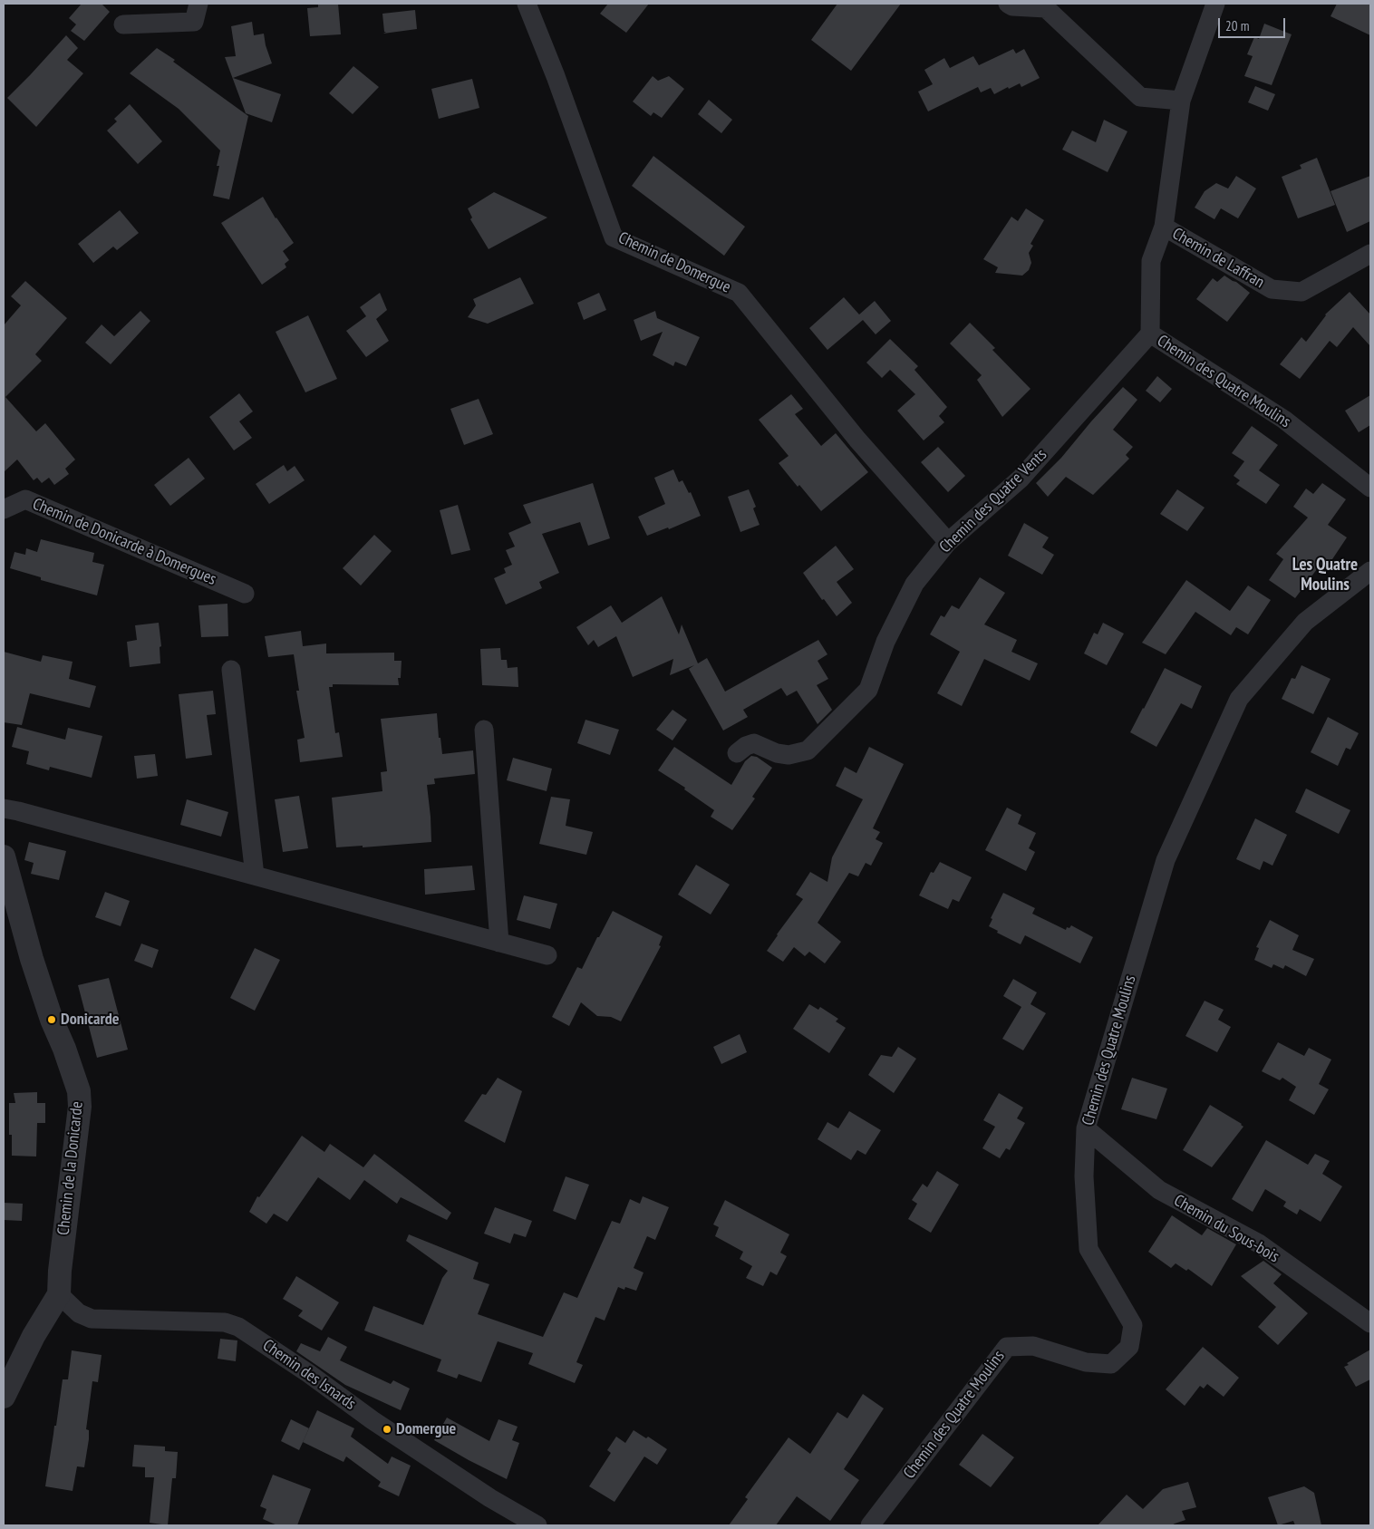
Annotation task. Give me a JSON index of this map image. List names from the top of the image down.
{
  "streets": {
    "street": [
      "Chemin de Laffran",
      "Chemin de Domergue",
      "Chemin des Quatre Moulins",
      "Chemin des Quatre Vents",
      "Chemin de Donicarde à Domergues",
      "Chemin de la Donicarde",
      "Chemin du Sous-bois",
      "Chemin des Isnards"
    ]
  },
  "crossings": [
    ["Chemin de Laffran", "Chemin des Quatre Moulins"],
    ["Chemin de Domergue", "Chemin des Quatre Vents"],
    ["Chemin des Quatre Moulins", "Chemin des Quatre Vents"],
    ["Chemin des Quatre Moulins", "Chemin du Sous-bois"],
    ["Chemin de la Donicarde", "Chemin des Isnards"]
  ],
  "districts": ["Les Quatre Moulins"],
  "places": ["Donicarde", "Domergue"],
  "scale_bar": "20 m"
}
